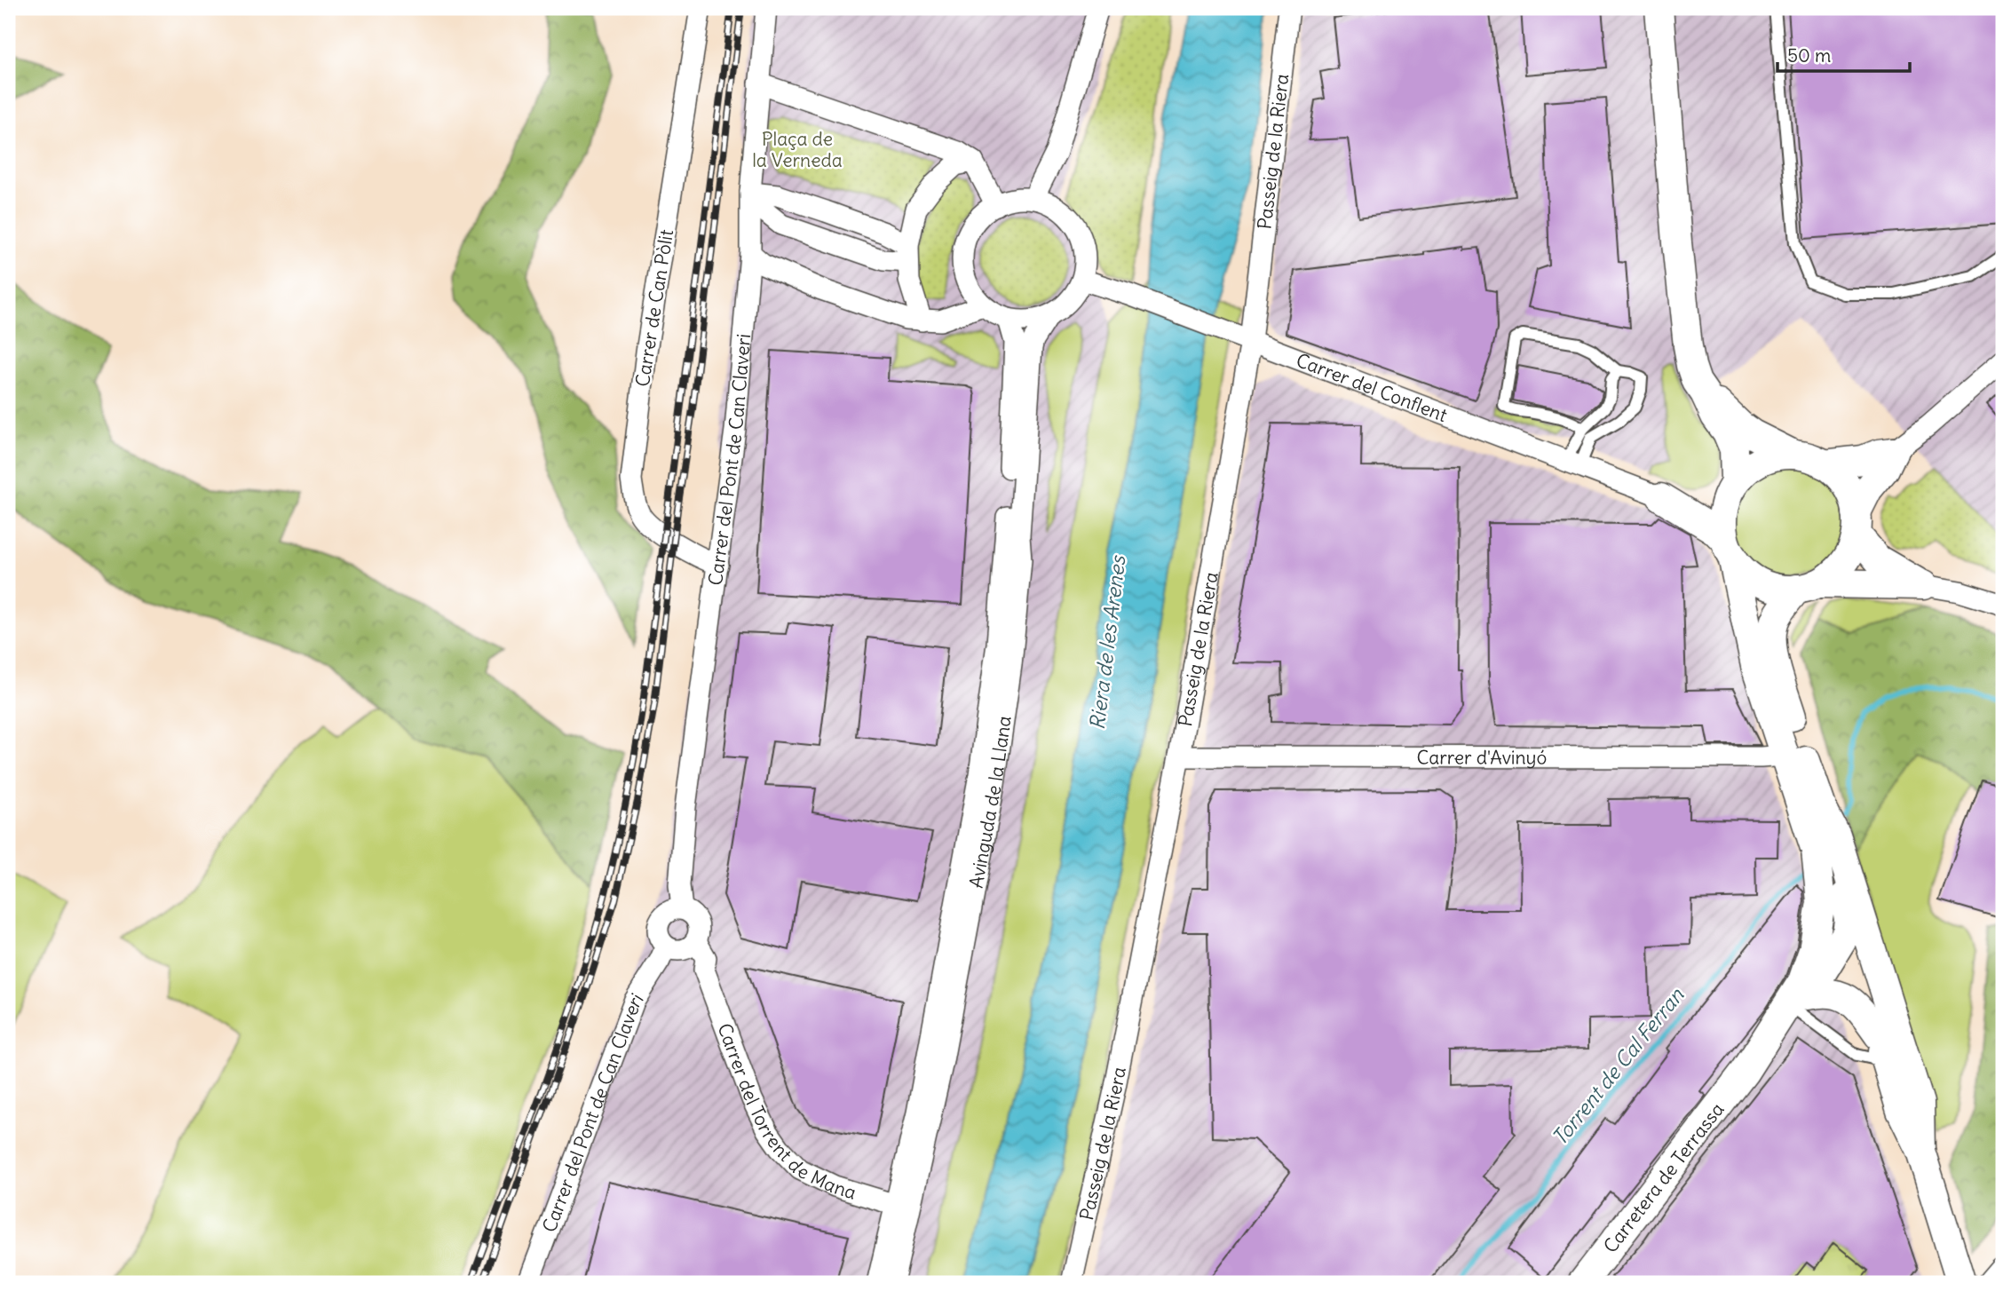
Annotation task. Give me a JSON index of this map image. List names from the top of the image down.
{
  "streets": {
    "main road": ["Carretera de Terrassa"],
    "street": [
      "Passeig de la Riera",
      "Carrer de Can Pòlit",
      "Carrer del Conflent",
      "Carrer del Pont de Can Claveri",
      "Carrer d'Avinyó",
      "Avinguda de la Llana",
      "Carrer del Torrent de Mana"
    ]
  },
  "crossings": [
    ["Passeig de la Riera", "Carrer del Conflent"],
    ["Passeig de la Riera", "Carrer d'Avinyó"],
    ["Carrer de Can Pòlit", "Carrer del Pont de Can Claveri"],
    ["Carrer del Conflent", "Avinguda de la Llana"],
    ["Carrer del Pont de Can Claveri", "Carrer del Torrent de Mana"],
    ["Avinguda de la Llana", "Carrer del Torrent de Mana"]
  ],
  "water": ["Riera de les Arenes", "Torrent de Cal Ferran"],
  "parks": ["Plaça de la Verneda"],
  "scale_bar": "50 m"
}
